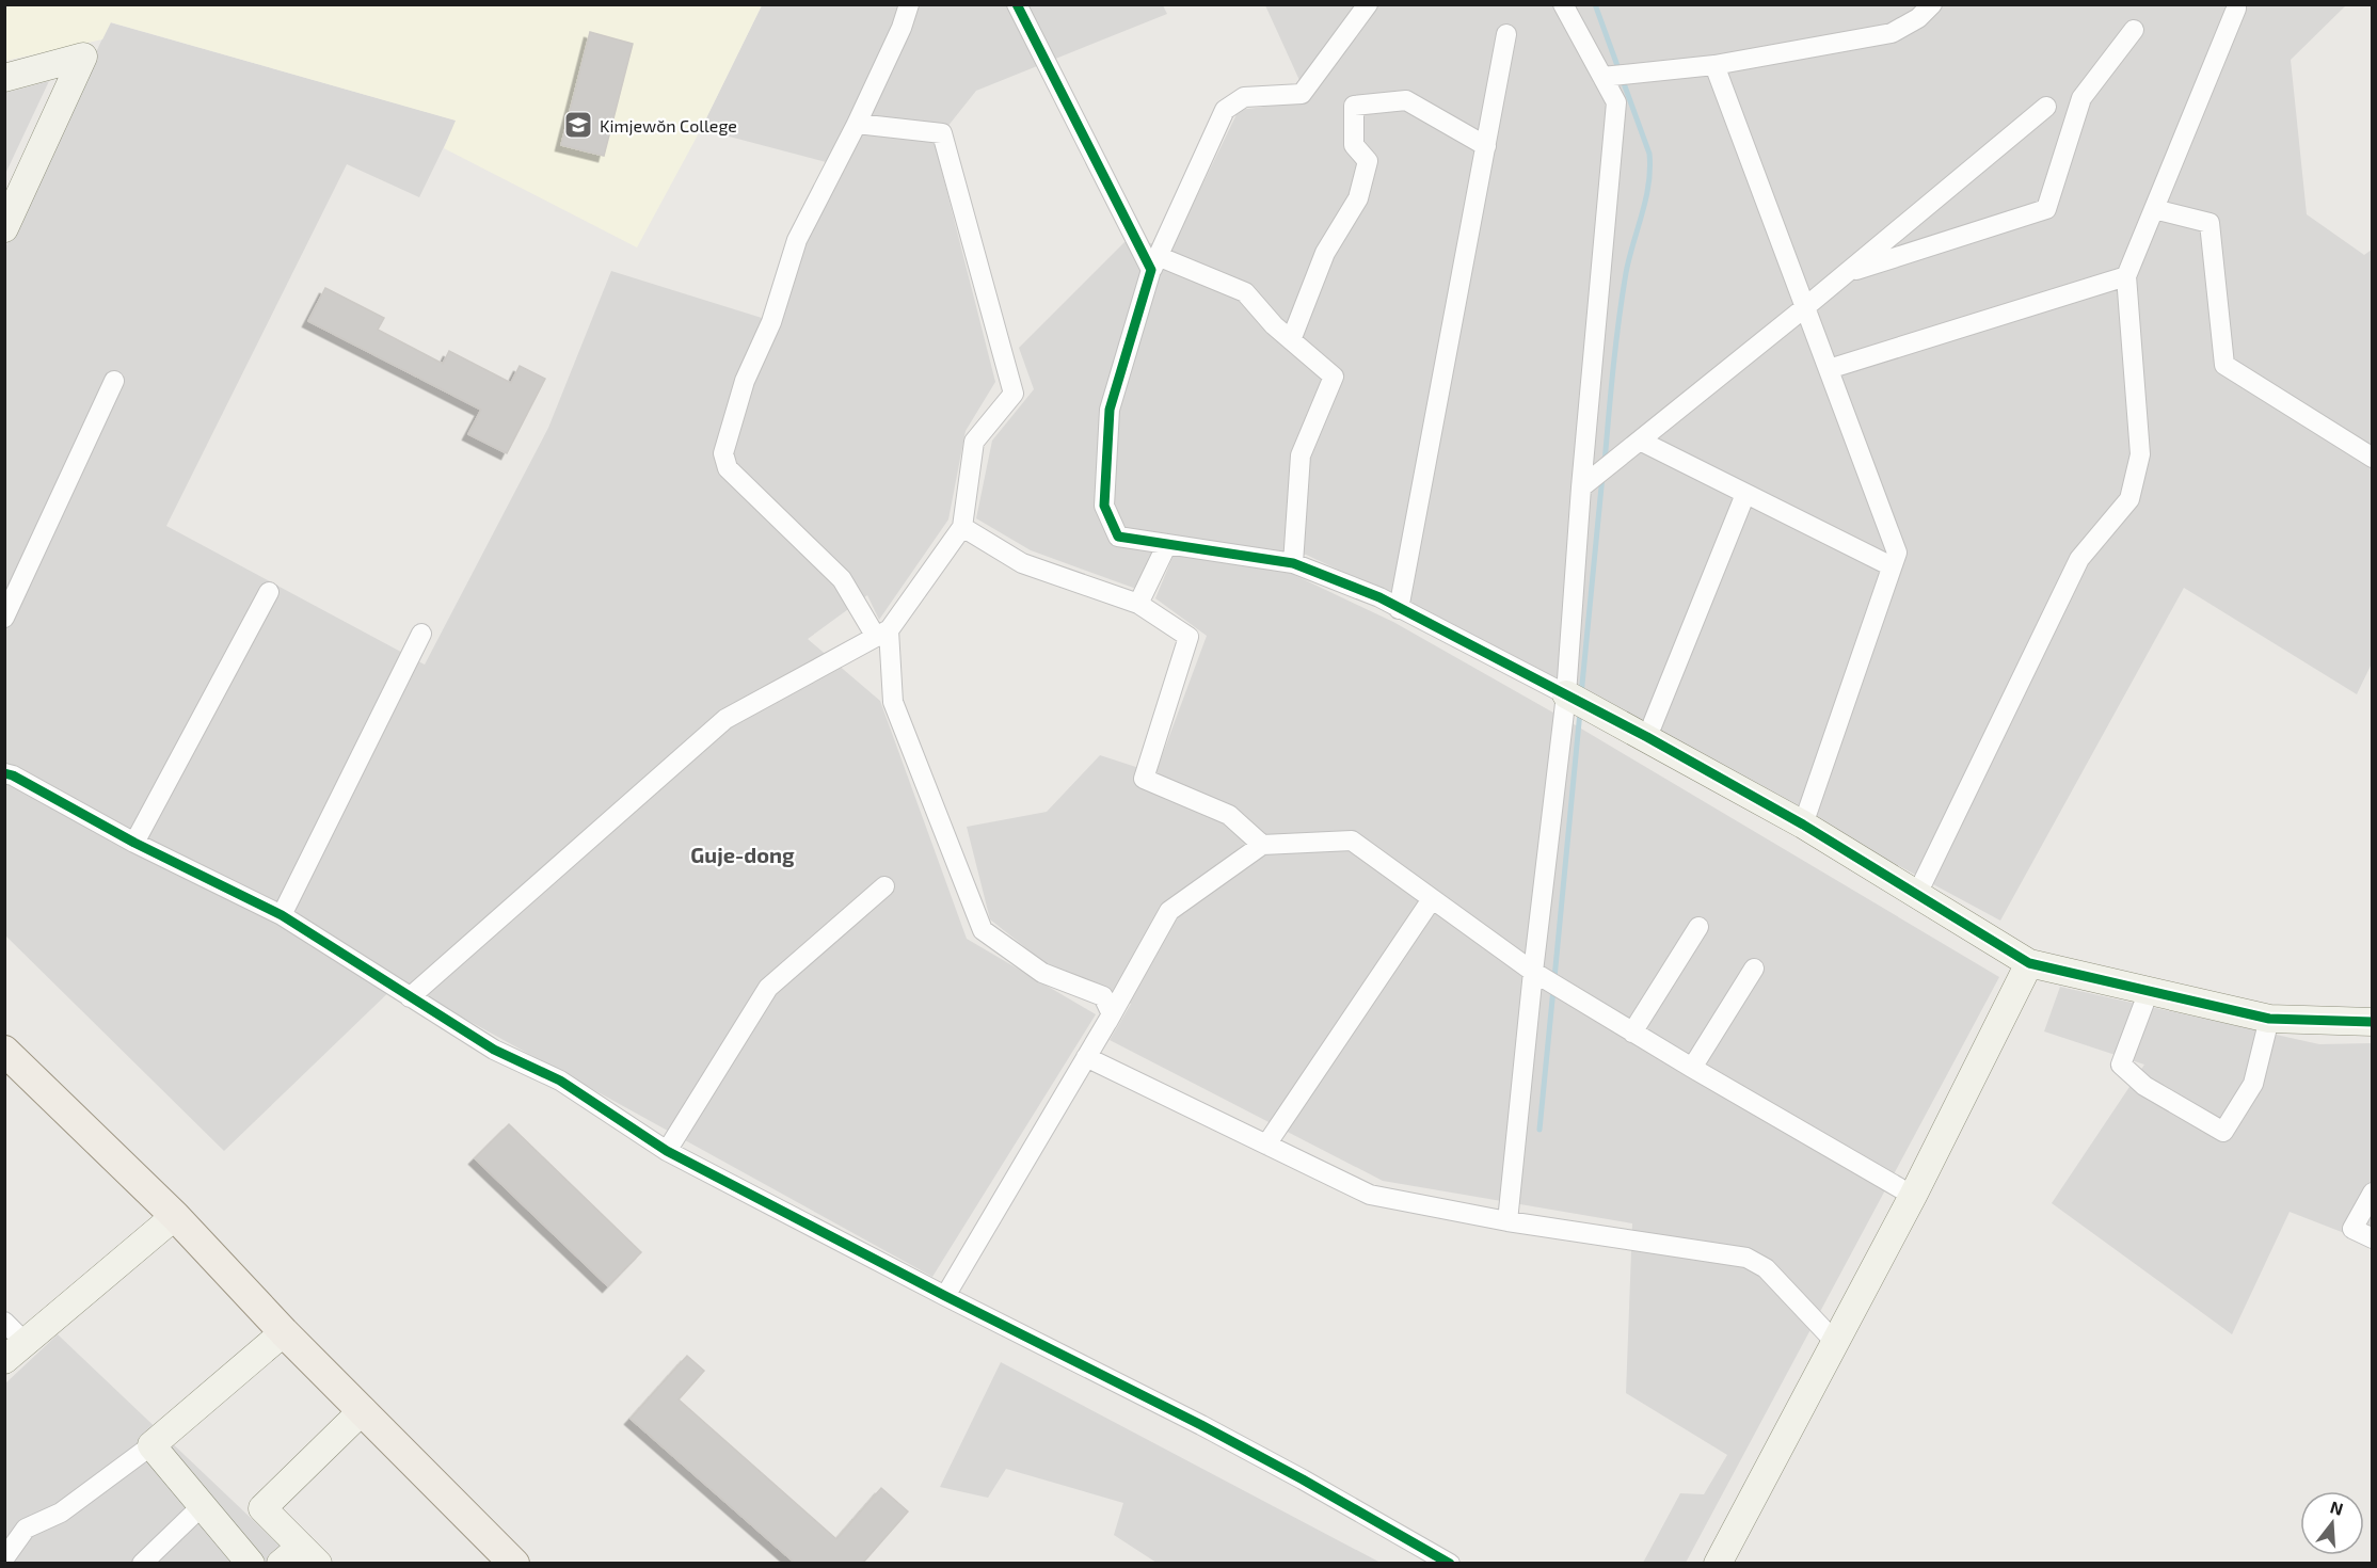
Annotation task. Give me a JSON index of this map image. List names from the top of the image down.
{
  "districts": ["Guje-dong"],
  "places": {
    "school or university": ["Kimjewŏn College"]
  },
  "north": "top"
}
